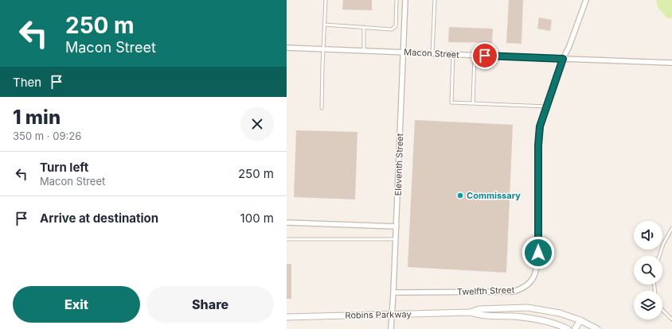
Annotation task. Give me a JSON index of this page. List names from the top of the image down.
{
  "streets": {
    "street": [
      "Macon Street",
      "Eleventh Street",
      "Twelfth Street",
      "Robins Parkway"
    ]
  },
  "crossings": [
    ["Macon Street", "Eleventh Street"],
    ["Macon Street", "Twelfth Street"],
    ["Eleventh Street", "Twelfth Street"],
    ["Eleventh Street", "Robins Parkway"]
  ],
  "places": ["Commissary"],
  "page": {
    "turn": ["250 m", "Macon Street"],
    "then": "Then",
    "heading": ["1 min", "350 m · 09:26"],
    "list": [
      {
        "name": "Turn left",
        "note": "Macon Street",
        "value": "250 m"
      },
      {
        "name": "Arrive at destination",
        "value": "100 m"
      }
    ],
    "buttons": ["Exit", "Share"]
  }
}
